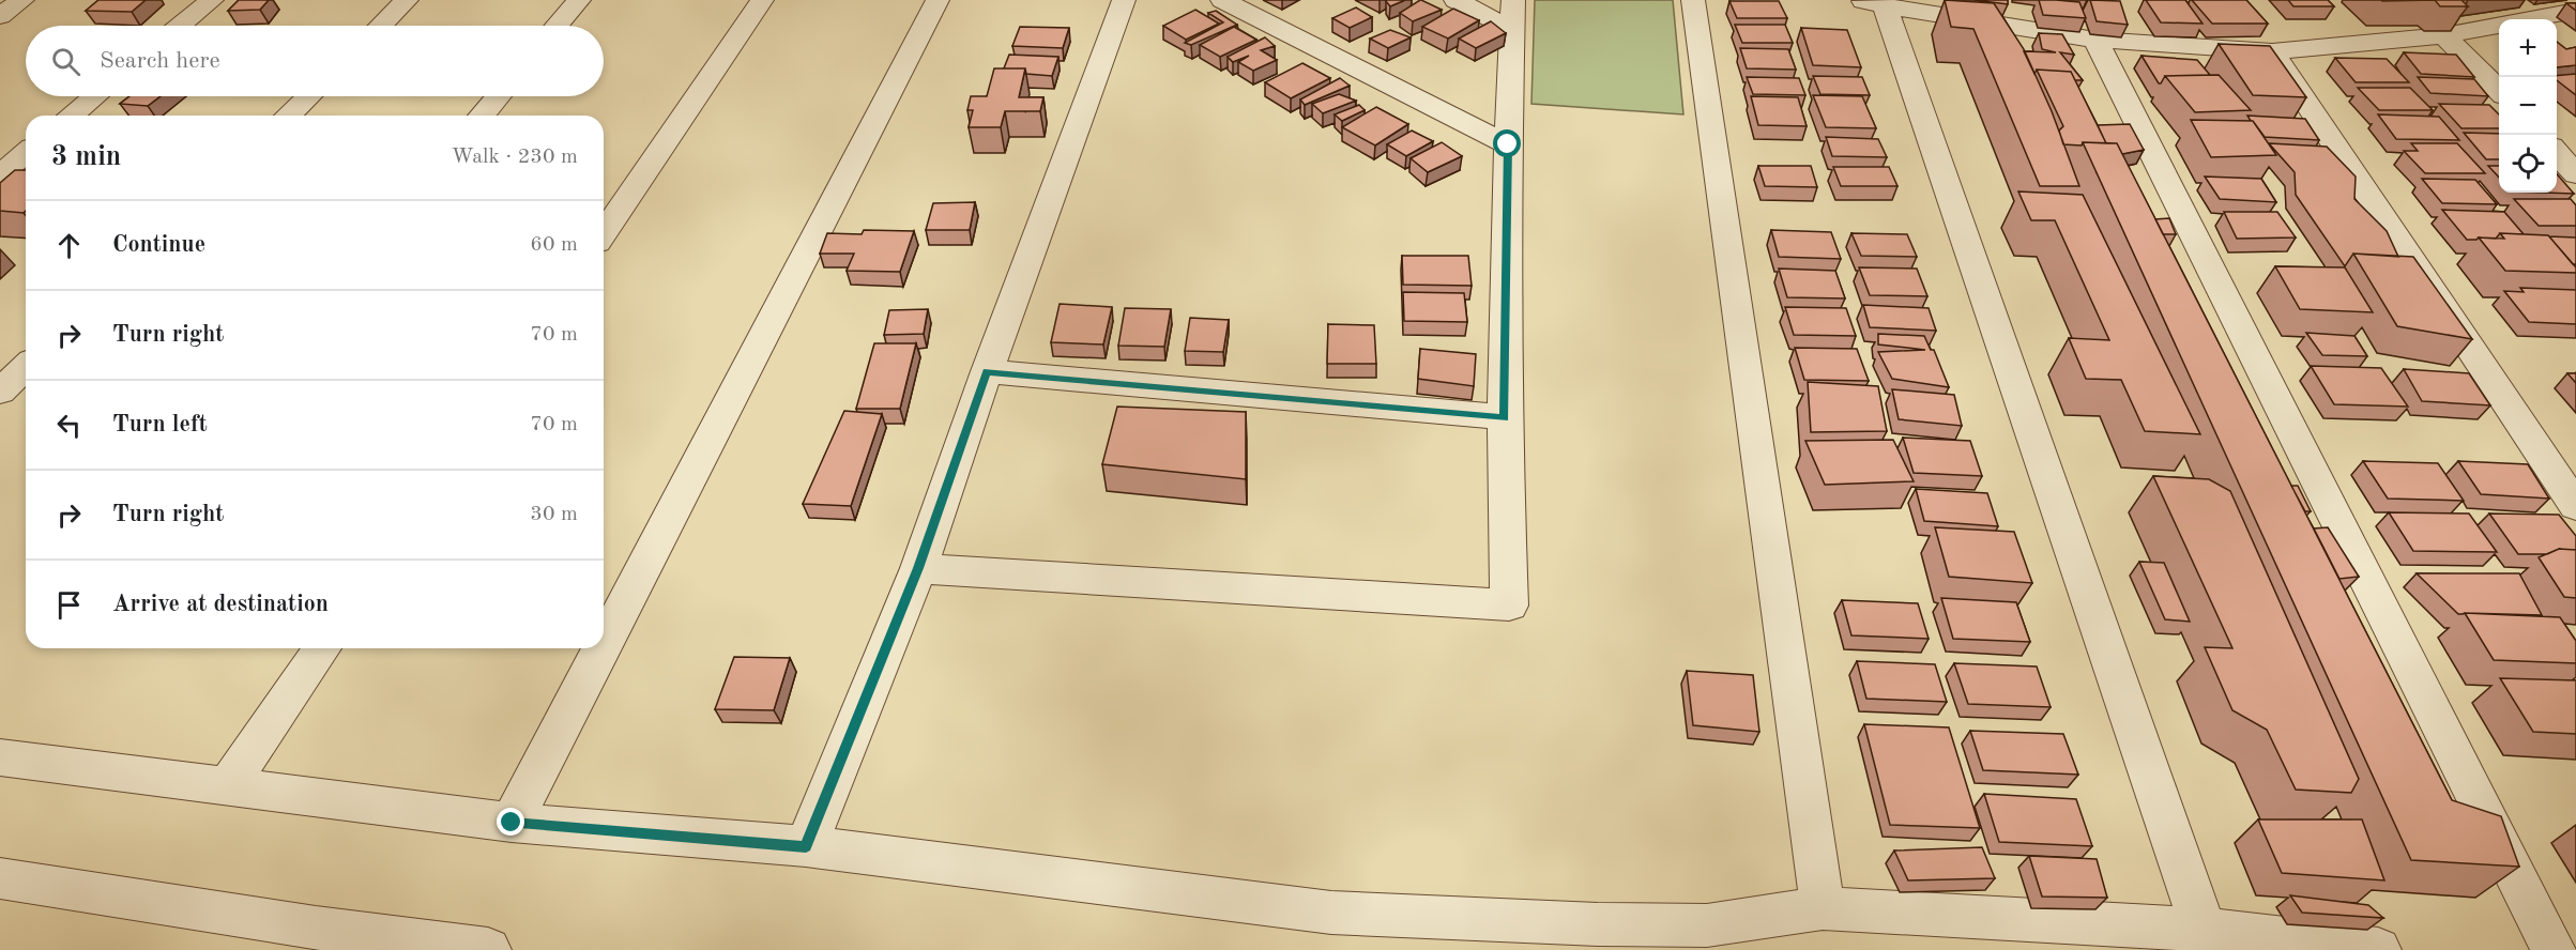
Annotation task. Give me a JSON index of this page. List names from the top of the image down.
{
  "page": {
    "map_buttons": ["+", "−"],
    "search": "Search here",
    "heading": ["3 min", "Walk · 230 m"],
    "list": [
      ["Continue", "60 m"],
      ["Turn right", "70 m"],
      ["Turn left", "70 m"],
      ["Turn right", "30 m"],
      "Arrive at destination"
    ]
  }
}
